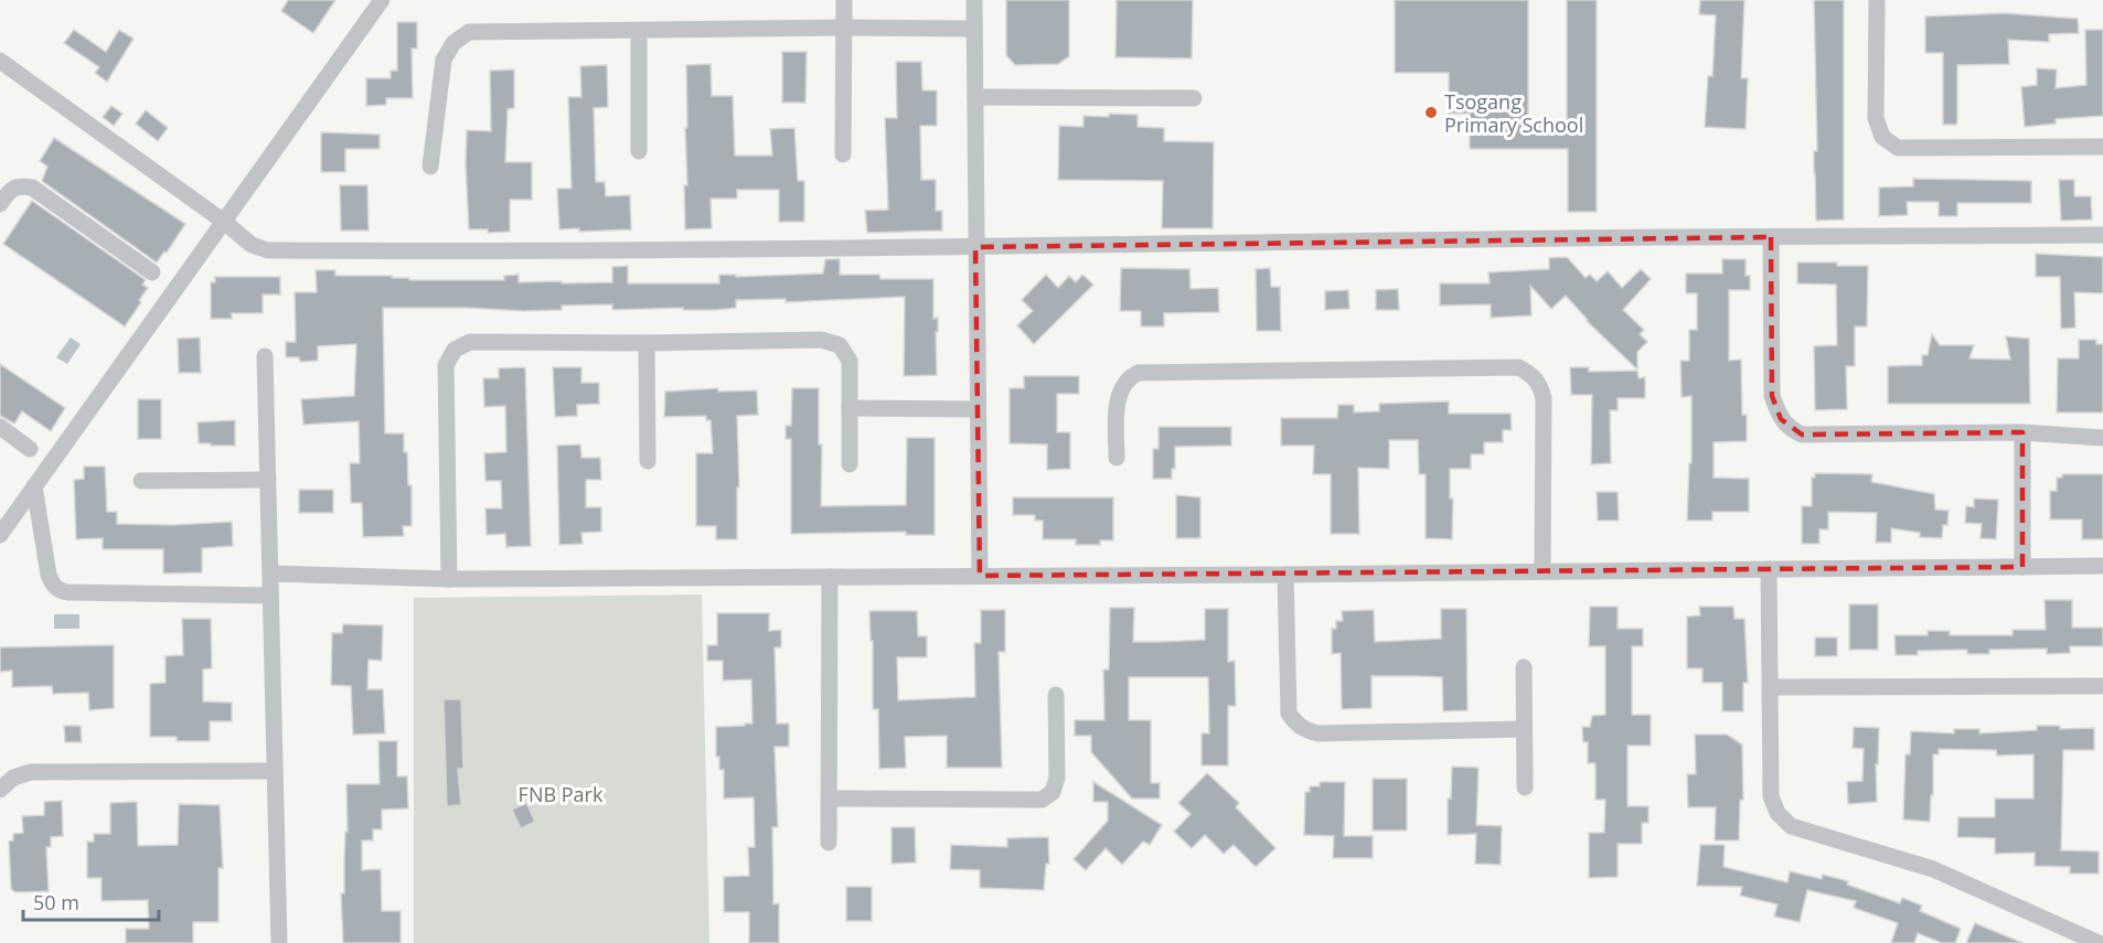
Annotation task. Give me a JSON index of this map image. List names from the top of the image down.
{
  "parks": ["FNB Park"],
  "places": ["Tsogang Primary School"],
  "scale_bar": "50 m"
}
